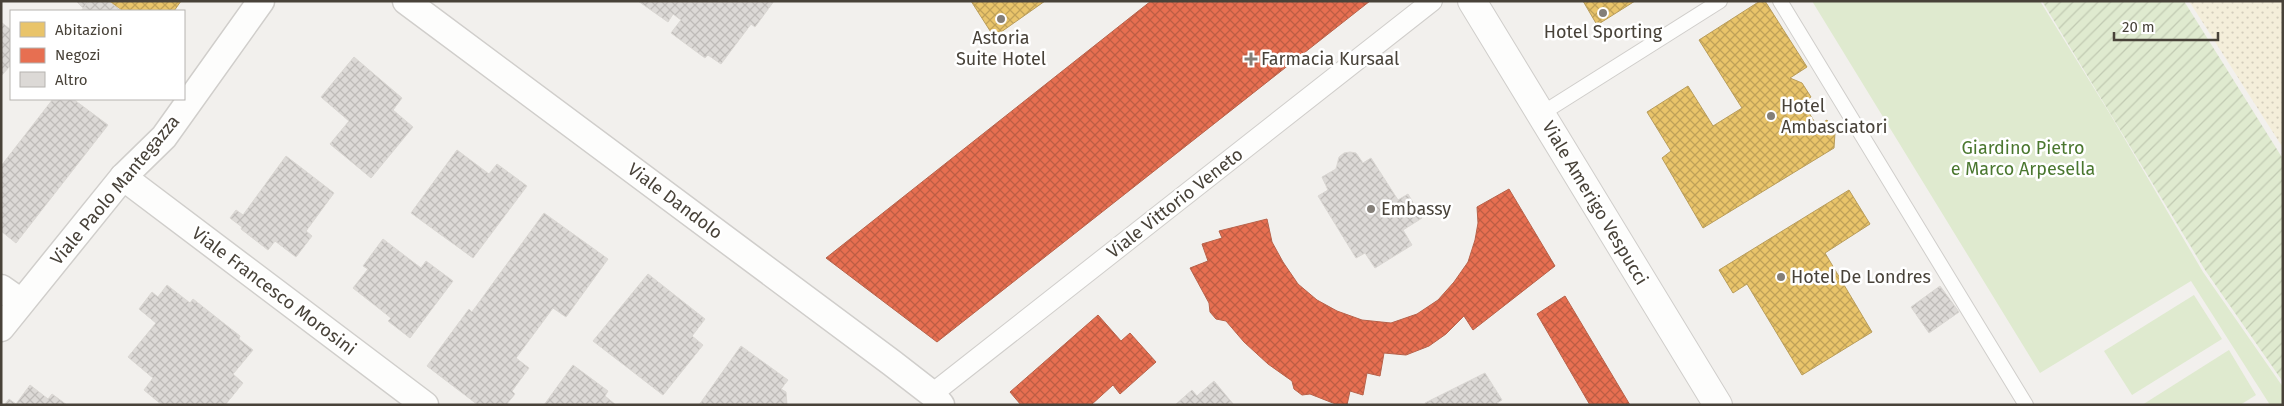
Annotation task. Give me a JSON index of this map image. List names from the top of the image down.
{
  "streets": {
    "street": [
      "Viale Paolo Mantegazza",
      "Viale Dandolo",
      "Viale Vittorio Veneto",
      "Viale Amerigo Vespucci",
      "Viale Francesco Morosini"
    ]
  },
  "crossings": [
    ["Viale Paolo Mantegazza", "Viale Francesco Morosini"],
    ["Viale Dandolo", "Viale Vittorio Veneto"]
  ],
  "parks": ["Giardino Pietro e Marco Arpesella"],
  "places": {
    "other": [
      "Hotel Sporting",
      "Astoria Suite Hotel",
      "Hotel Ambasciatori",
      "Embassy",
      "Hotel De Londres"
    ],
    "health": ["Farmacia Kursaal"]
  },
  "legend": ["Abitazioni", "Negozi", "Altro"],
  "scale_bar": "20 m"
}
